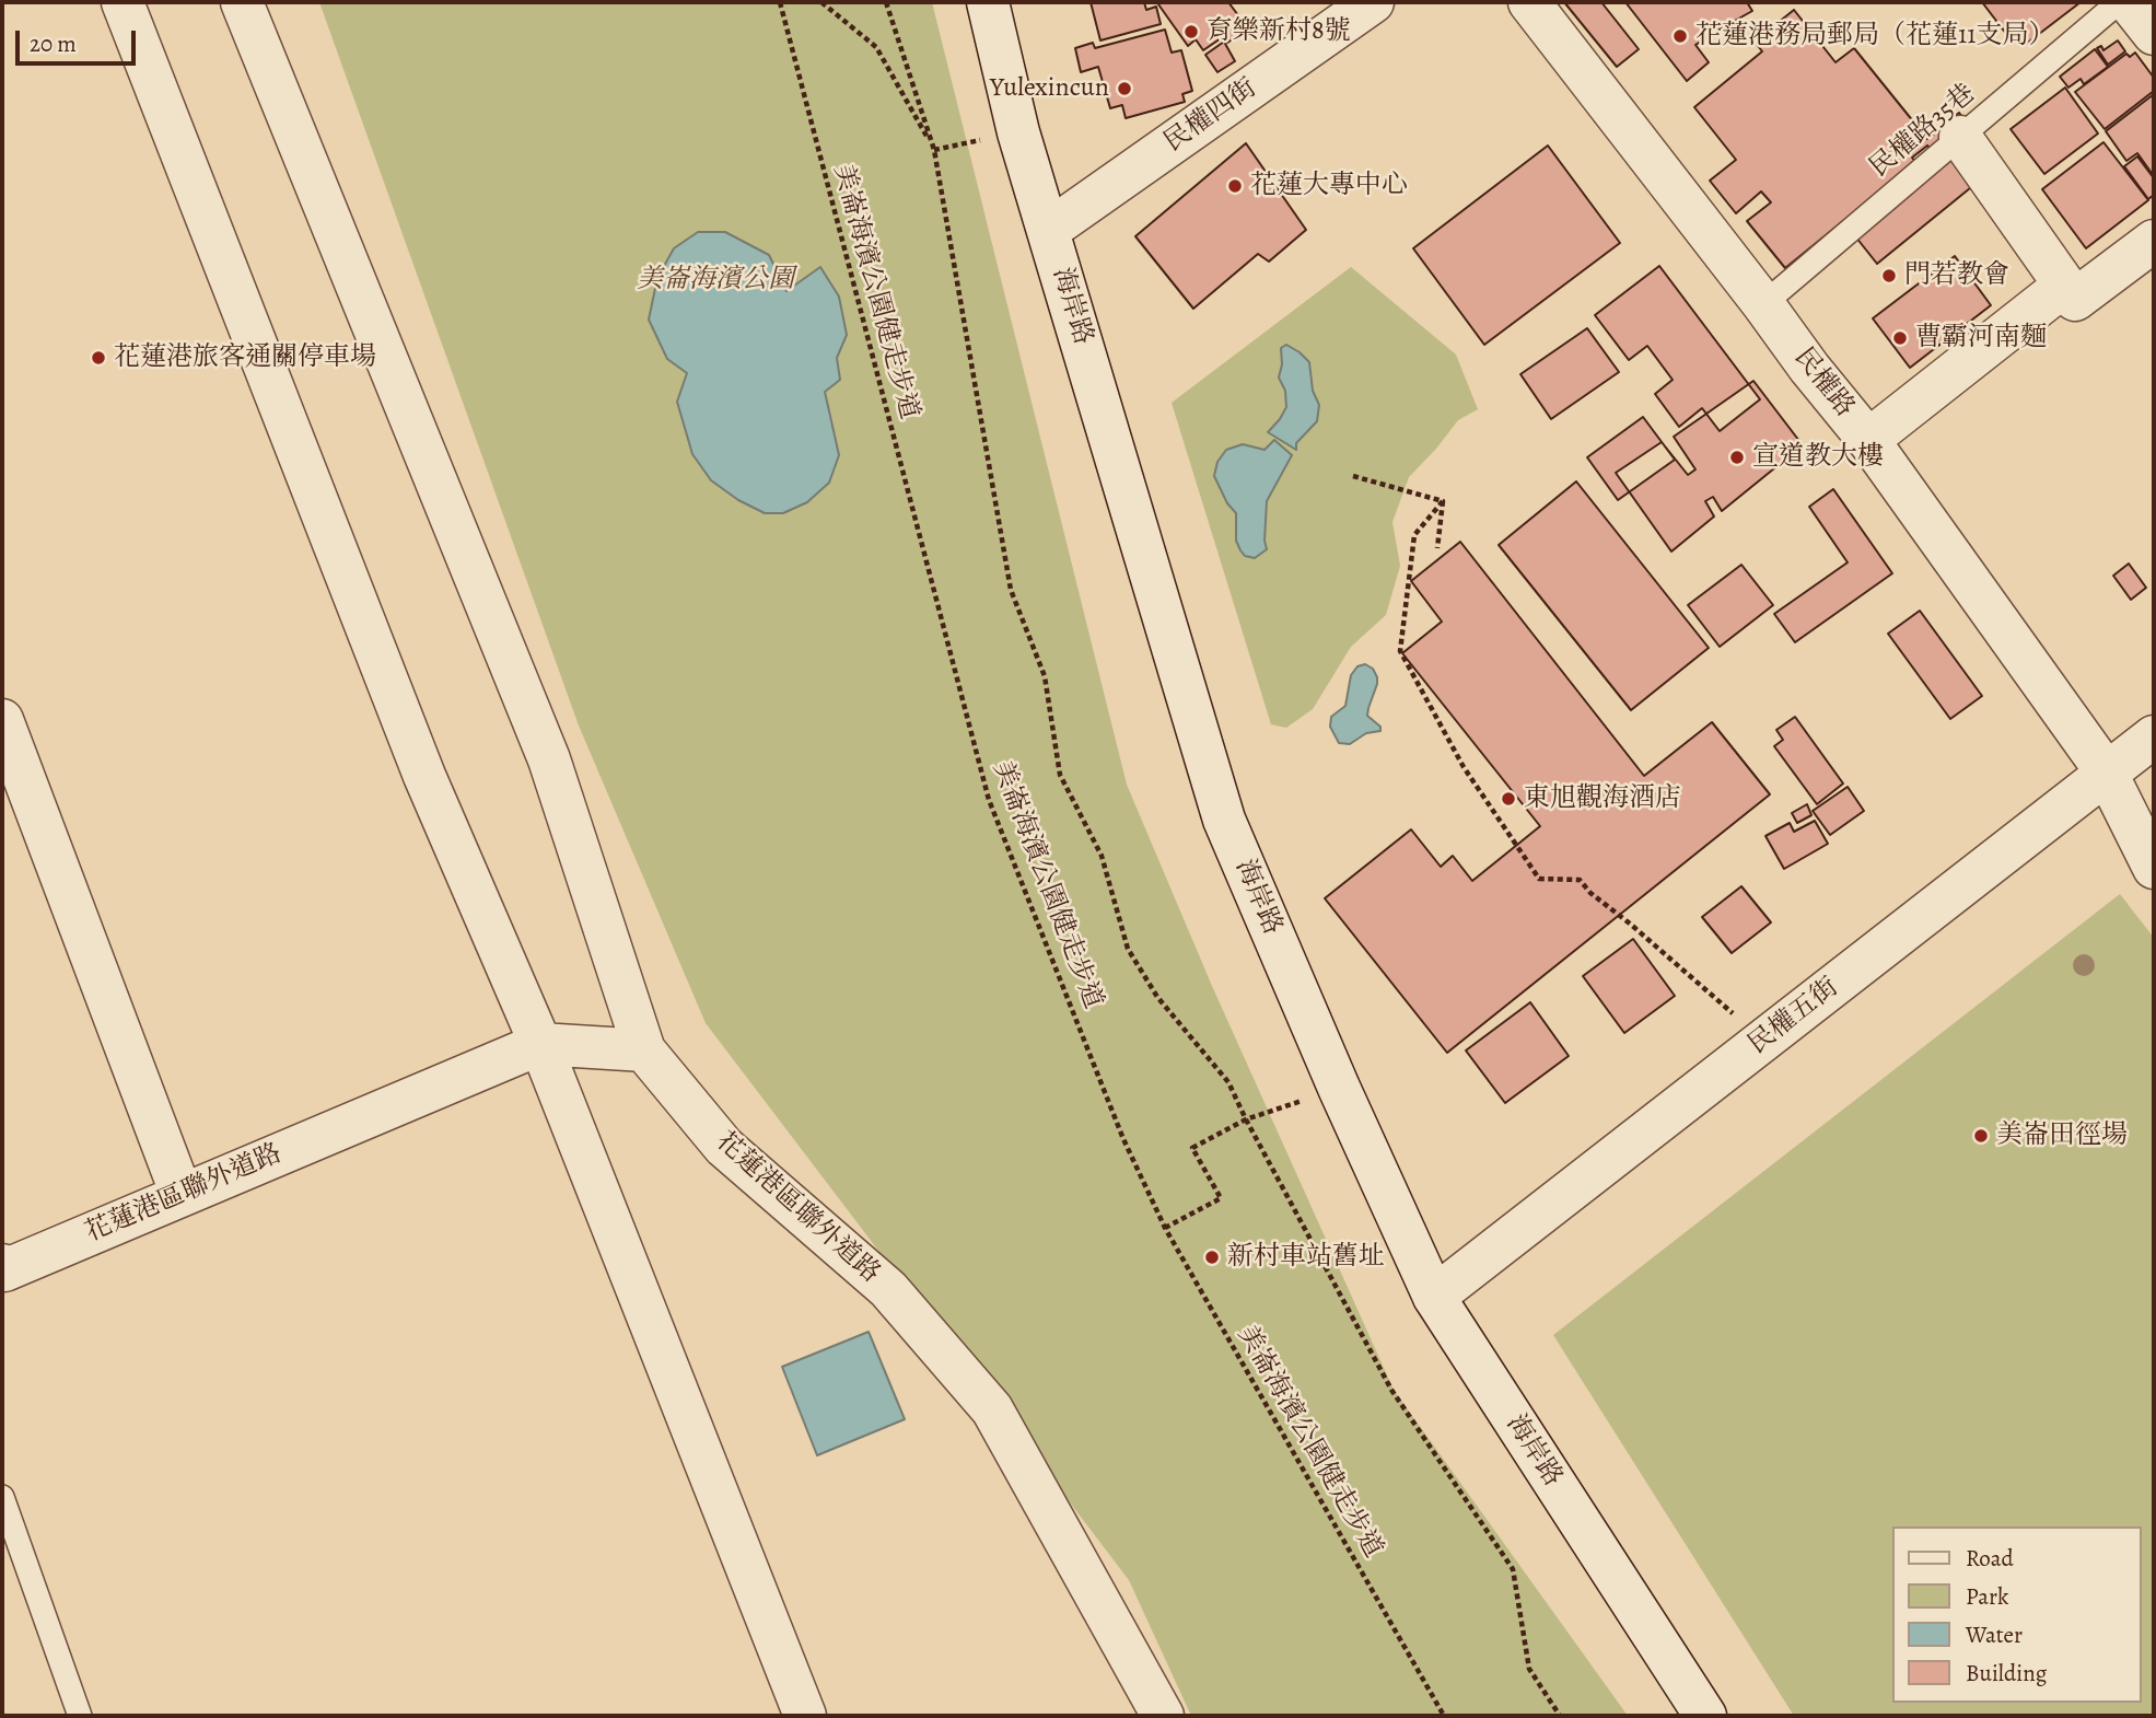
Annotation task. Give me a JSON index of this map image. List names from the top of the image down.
{
  "streets": {
    "street": [
      "民權四街",
      "海岸路",
      "民權路",
      "民權五街",
      "花蓮港區聯外道路"
    ],
    "lane": ["民權路35巷"],
    "path": ["美崙海濱公園健走步道"]
  },
  "crossings": [
    ["民權四街", "海岸路"],
    ["民權路35巷", "民權路"],
    ["海岸路", "民權五街"],
    ["民權路", "民權五街"]
  ],
  "parks": ["美崙海濱公園"],
  "places": [
    "育樂新村8號",
    "花蓮港務局郵局（花蓮11支局）",
    "Yulexincun",
    "花蓮大專中心",
    "門若教會",
    "曹霸河南麵",
    "花蓮港旅客通關停車場",
    "宣道教大樓",
    "東旭觀海酒店",
    "美崙田徑場",
    "新村車站舊址"
  ],
  "legend": [
    "Road",
    "Park",
    "Water",
    "Building"
  ],
  "scale_bar": "20 m"
}
